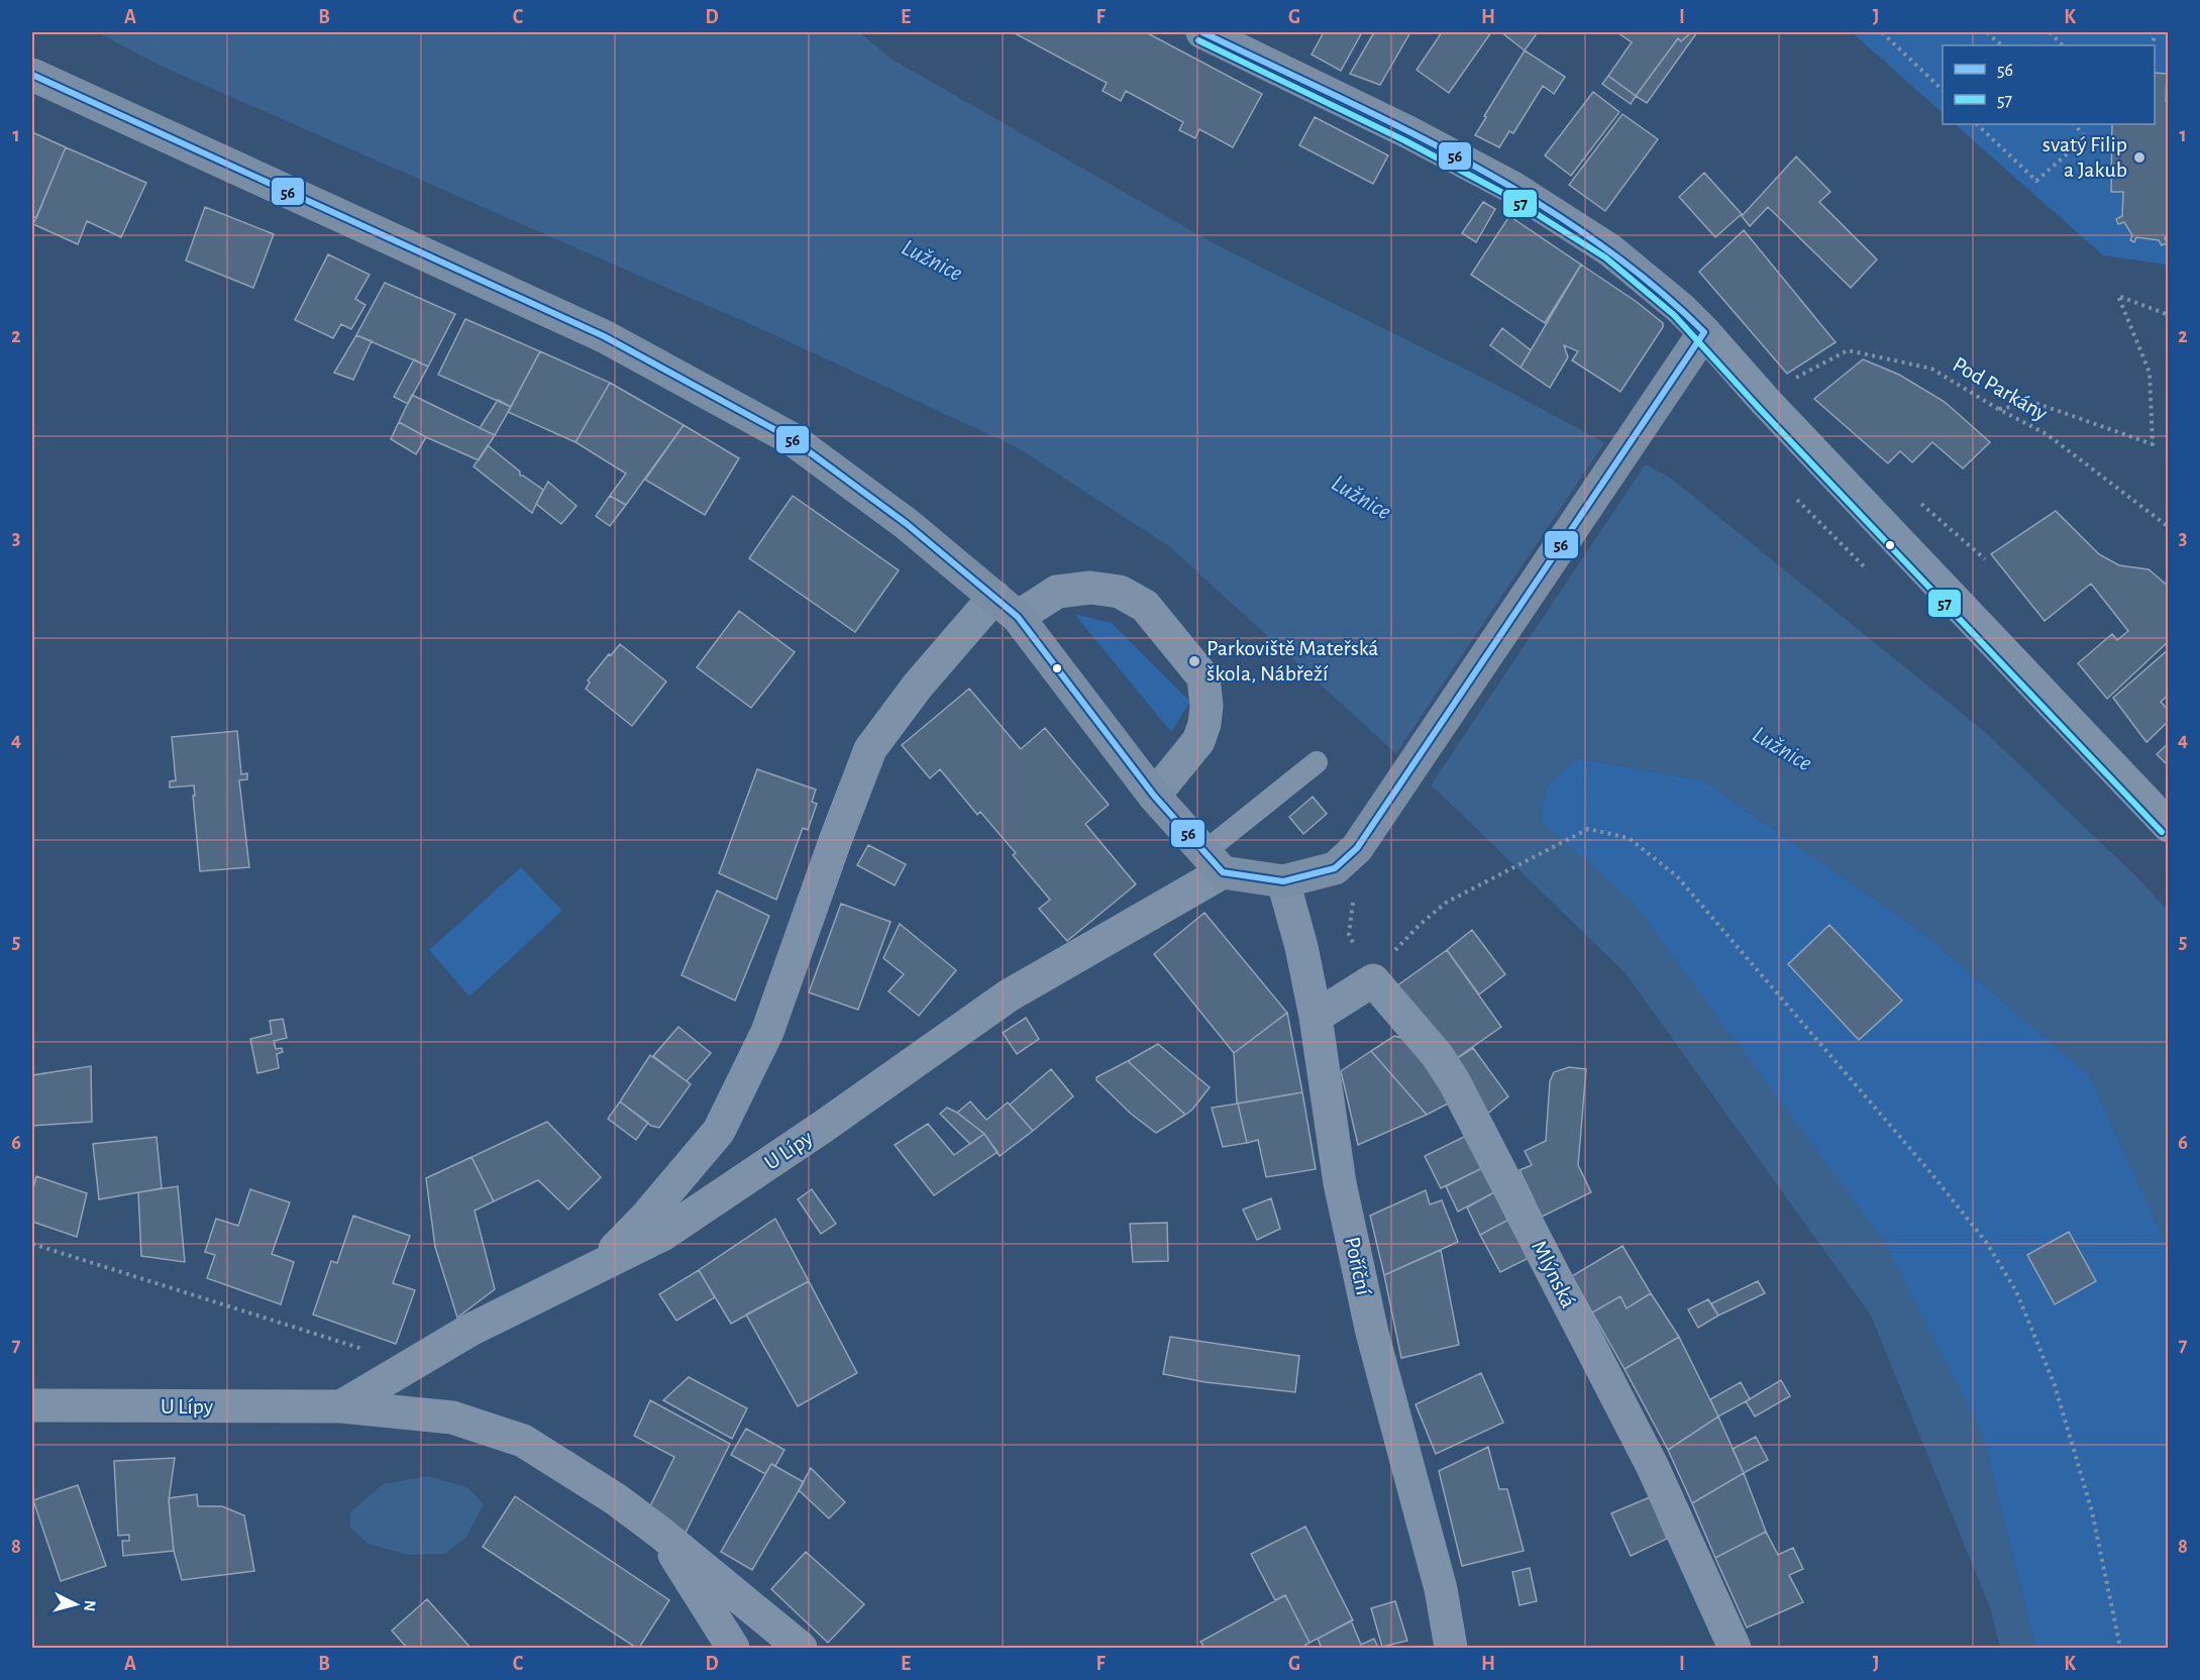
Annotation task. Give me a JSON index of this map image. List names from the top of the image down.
{
  "streets": {
    "street": ["U Lípy", "Poříční", "Mlýnská"],
    "path": ["Pod Parkány"]
  },
  "water": ["Lužnice"],
  "places": ["svatý Filip a Jakub", "Parkoviště Mateřská škola, Nábřeží"],
  "lines": ["transit line 56", "transit line 57"],
  "legend": ["56", "57"],
  "north": "right",
  "grid": {
    "columns": [
      "A",
      "B",
      "C",
      "D",
      "E",
      "F",
      "G",
      "H",
      "I",
      "J",
      "K"
    ],
    "rows": [
      "1",
      "2",
      "3",
      "4",
      "5",
      "6",
      "7",
      "8"
    ]
  }
}
